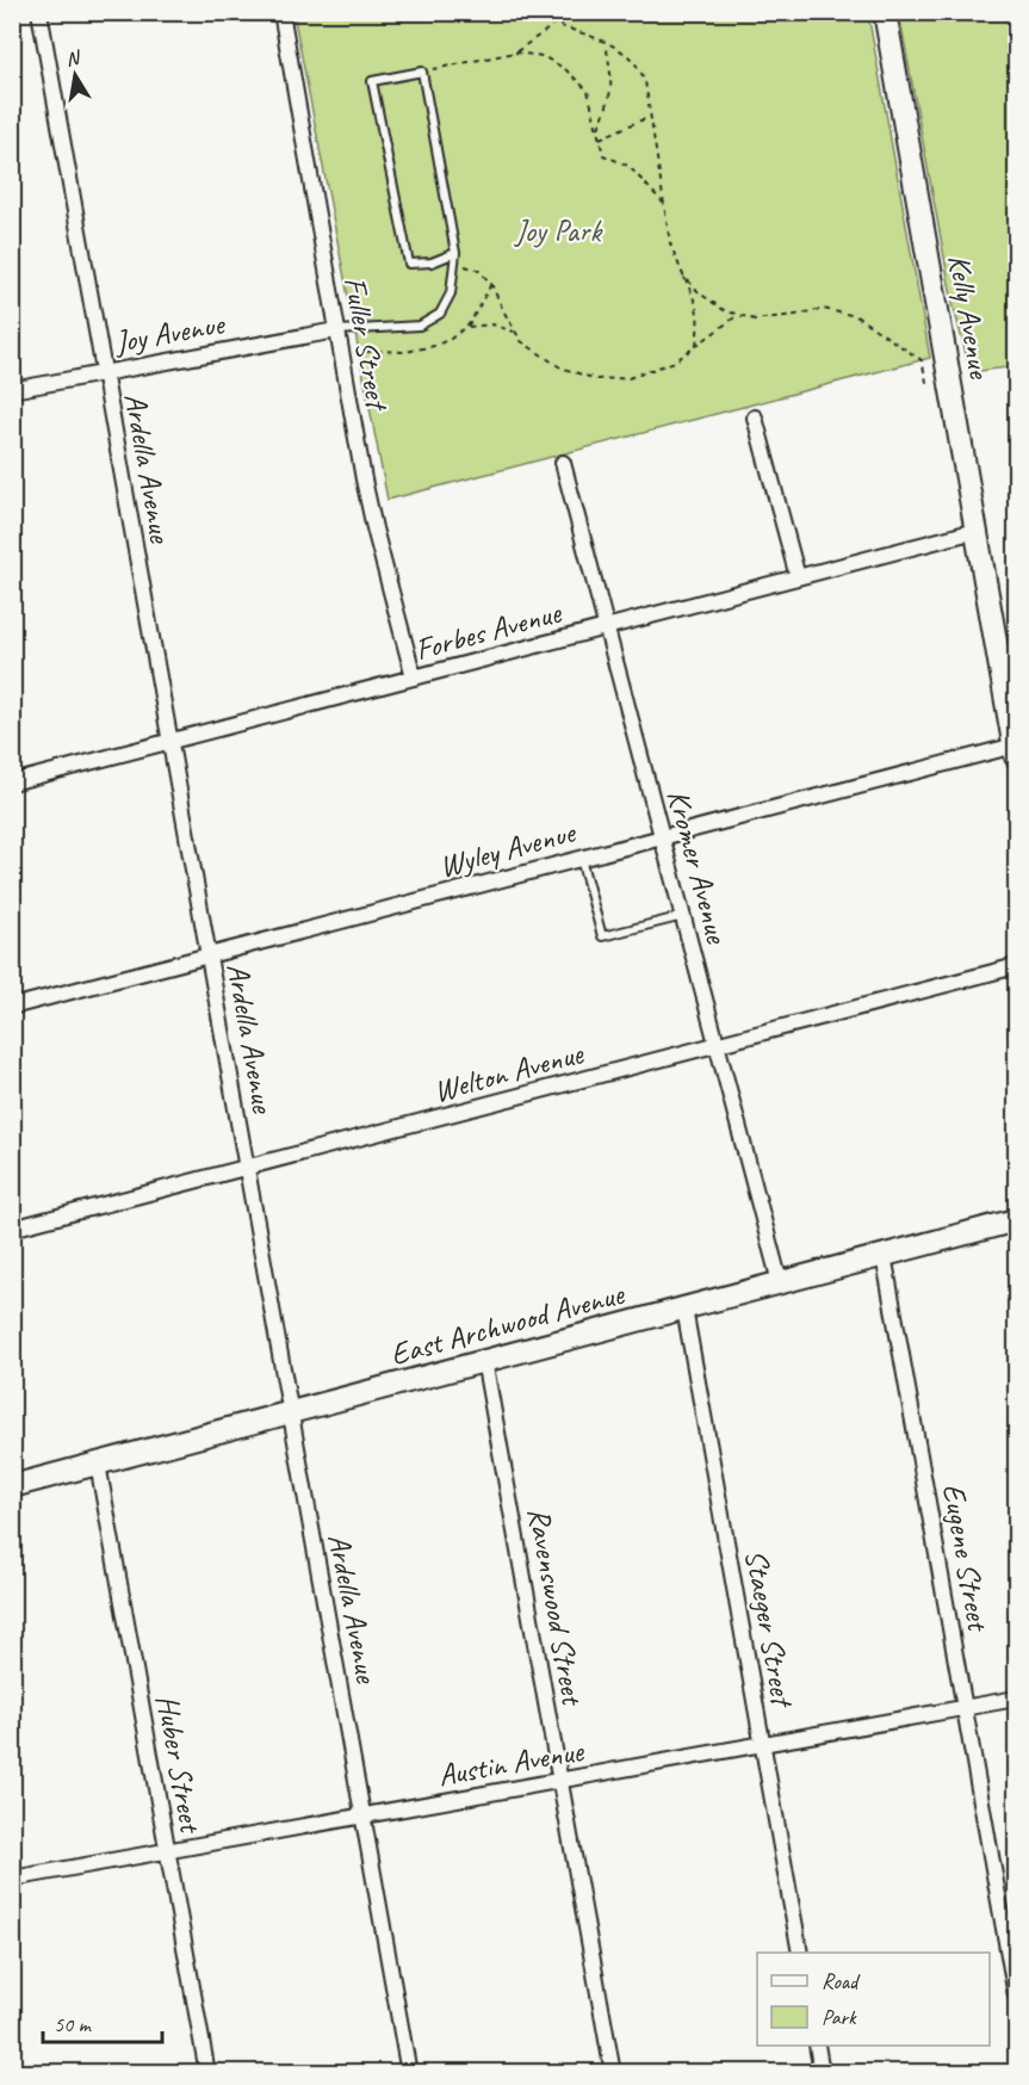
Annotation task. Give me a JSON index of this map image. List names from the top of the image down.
{
  "streets": {
    "main road": ["Kelly Avenue", "East Archwood Avenue"],
    "street": [
      "Joy Avenue",
      "Fuller Street",
      "Ardella Avenue",
      "Forbes Avenue",
      "Wyley Avenue",
      "Kromer Avenue",
      "Welton Avenue",
      "Eugene Street",
      "Ravenswood Street",
      "Staeger Street",
      "Huber Street",
      "Austin Avenue"
    ]
  },
  "crossings": [
    ["Kelly Avenue", "Forbes Avenue"],
    ["Kelly Avenue", "Wyley Avenue"],
    ["Joy Avenue", "Fuller Street"],
    ["Joy Avenue", "Ardella Avenue"],
    ["Fuller Street", "Forbes Avenue"],
    ["Ardella Avenue", "Forbes Avenue"],
    ["Ardella Avenue", "Wyley Avenue"],
    ["Ardella Avenue", "Welton Avenue"],
    ["Ardella Avenue", "East Archwood Avenue"],
    ["Ardella Avenue", "Austin Avenue"],
    ["Forbes Avenue", "Kromer Avenue"],
    ["Wyley Avenue", "Kromer Avenue"],
    ["Kromer Avenue", "Welton Avenue"],
    ["Kromer Avenue", "East Archwood Avenue"],
    ["East Archwood Avenue", "Eugene Street"],
    ["East Archwood Avenue", "Ravenswood Street"],
    ["East Archwood Avenue", "Staeger Street"],
    ["East Archwood Avenue", "Huber Street"],
    ["Eugene Street", "Austin Avenue"],
    ["Ravenswood Street", "Austin Avenue"],
    ["Staeger Street", "Austin Avenue"],
    ["Huber Street", "Austin Avenue"]
  ],
  "parks": ["Joy Park"],
  "legend": ["Road", "Park"],
  "scale_bar": "50 m",
  "north": "top"
}
